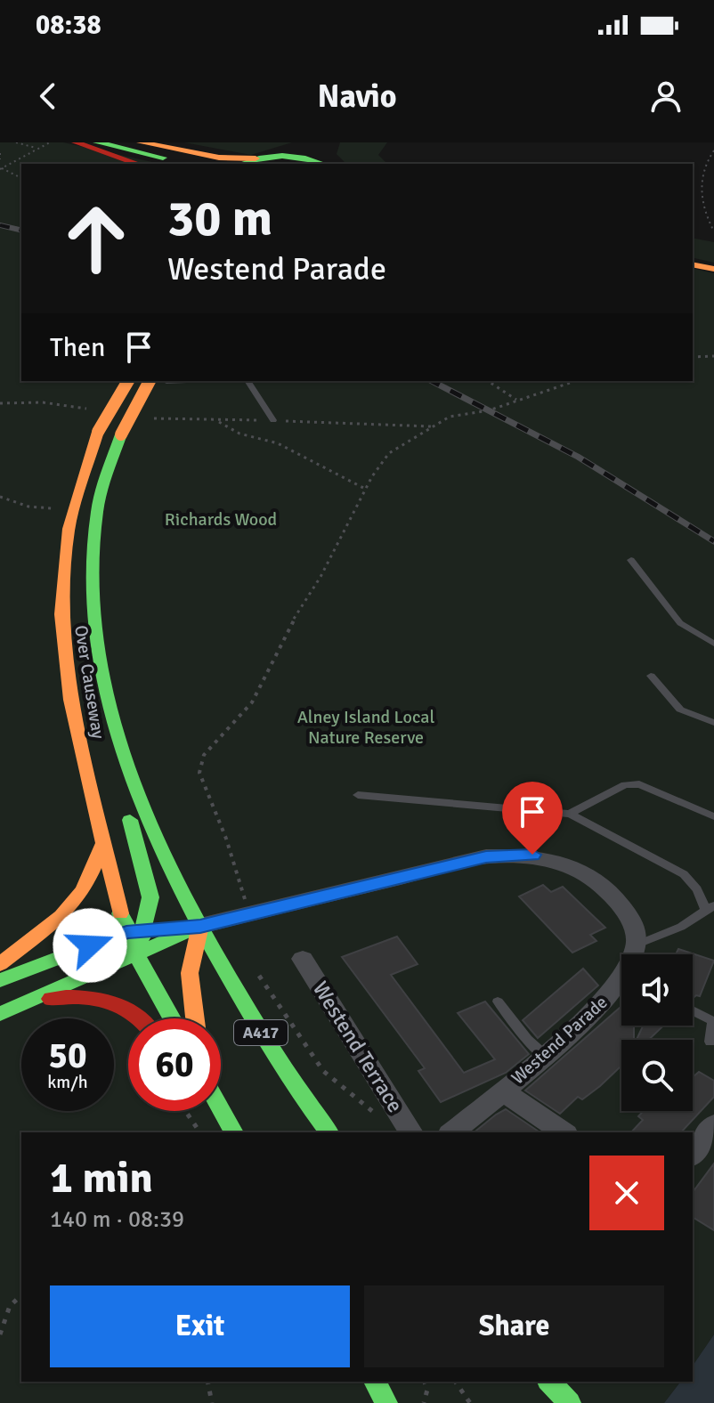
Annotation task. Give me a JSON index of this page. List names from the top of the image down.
{
  "streets": {
    "main road": ["Over Causeway", "A417"],
    "street": ["Westend Parade", "Westend Terrace"]
  },
  "crossings": [
    ["Over Causeway", "A417"]
  ],
  "parks": ["Richards Wood", "Alney Island Local Nature Reserve"],
  "page": {
    "status": "08:38",
    "header": "Navio",
    "turn": ["30 m", "Westend Parade"],
    "then": "Then",
    "speed": "50 km/h",
    "limit": "60",
    "heading": ["1 min", "140 m · 08:39"],
    "buttons": ["Exit", "Share"]
  }
}
